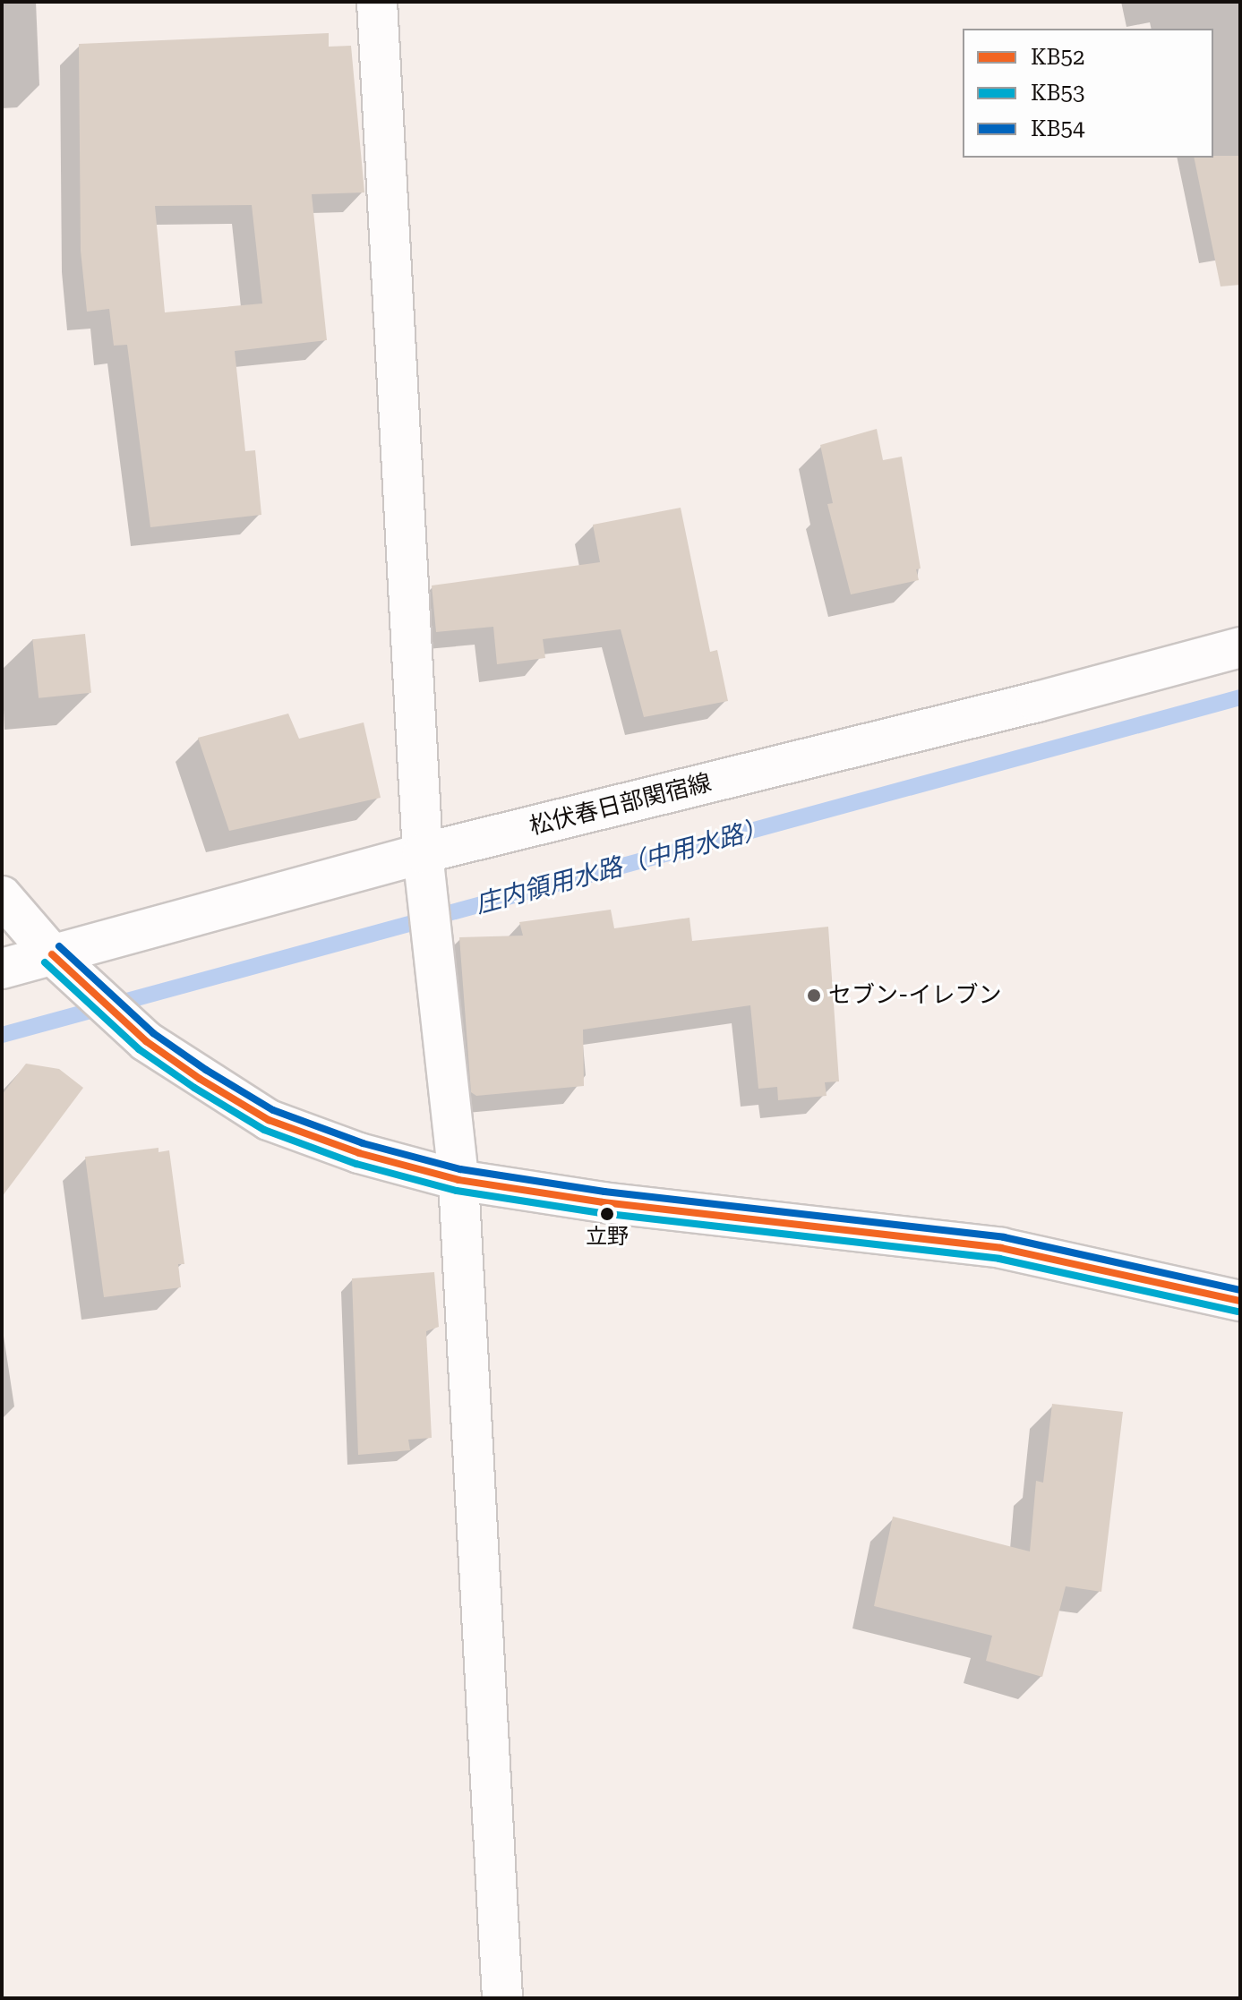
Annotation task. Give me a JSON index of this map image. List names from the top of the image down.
{
  "streets": {
    "main road": ["松伏春日部関宿線"]
  },
  "water": ["庄内領用水路（中用水路）"],
  "places": ["セブン-イレブン", "立野"],
  "lines": ["transit line KB54", "transit line KB52", "transit line KB53"],
  "legend": ["KB52", "KB53", "KB54"]
}
